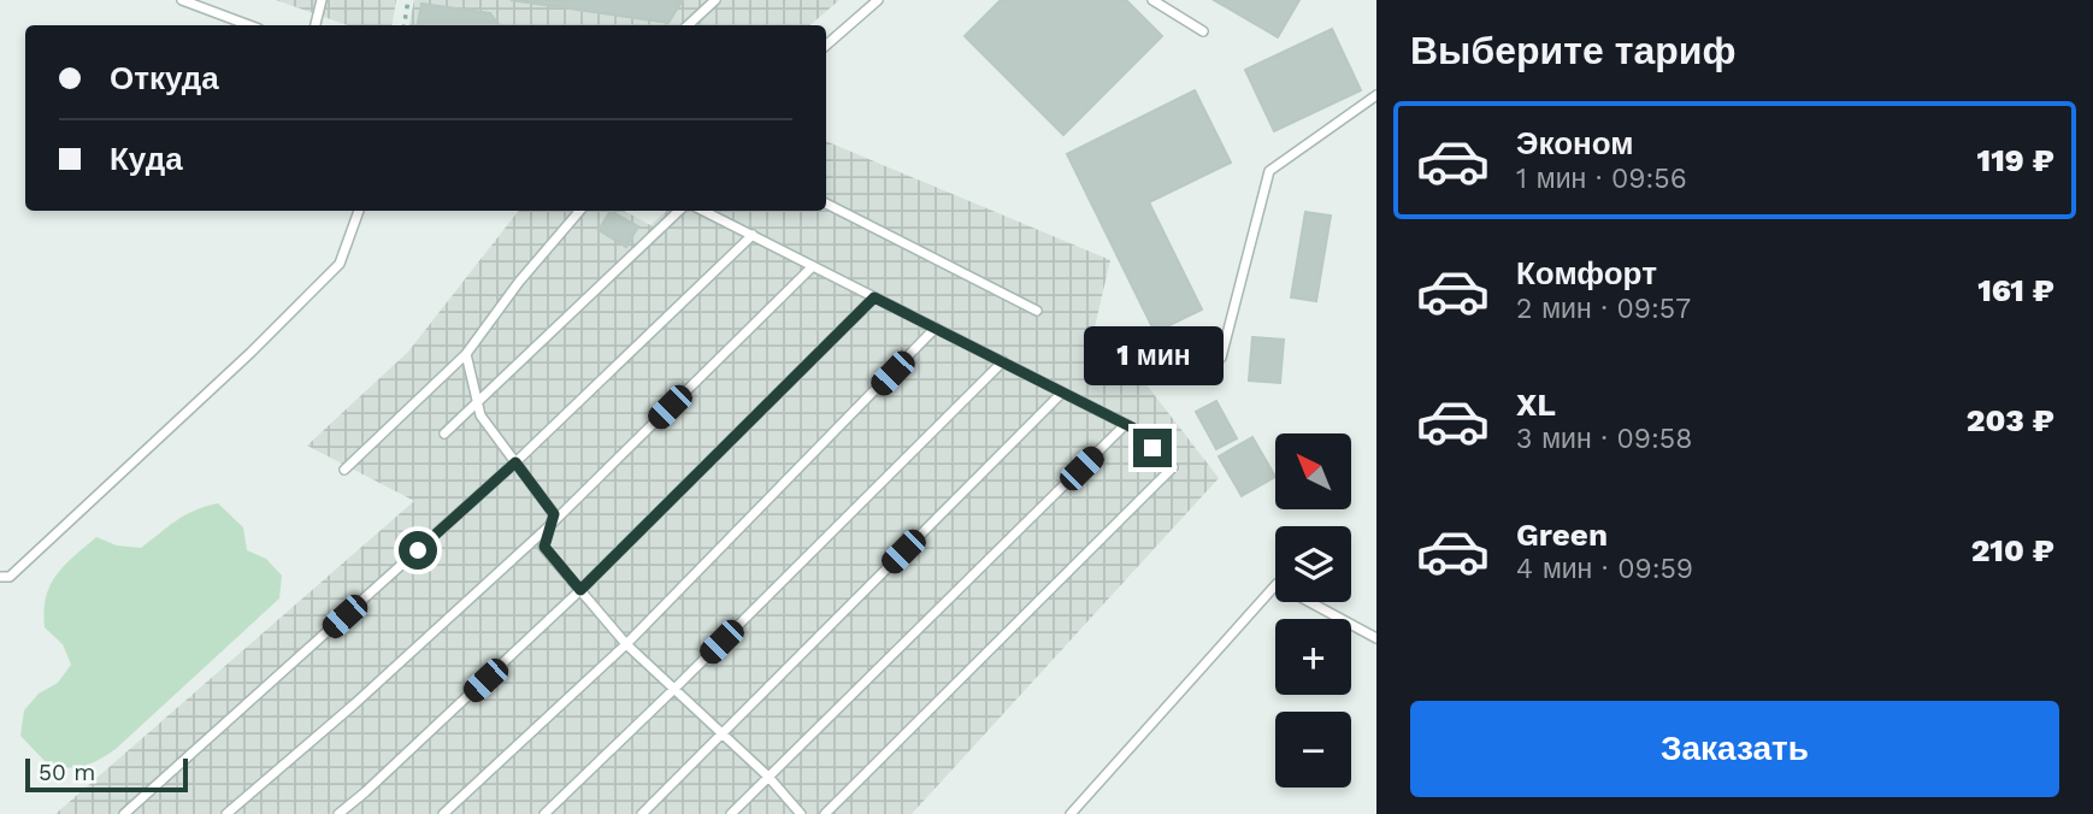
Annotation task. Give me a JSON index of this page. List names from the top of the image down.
{
  "scale_bar": "50 m",
  "north": "top left",
  "page": {
    "heading": "Выберите тариф",
    "banner": ["Откуда", "Куда"],
    "list": [
      {
        "name": "Эконом",
        "note": "1 мин · 09:56",
        "value": "119 ₽"
      },
      {
        "name": "Комфорт",
        "note": "2 мин · 09:57",
        "value": "161 ₽"
      },
      {
        "name": "XL",
        "note": "3 мин · 09:58",
        "value": "203 ₽"
      },
      {
        "name": "Green",
        "note": "4 мин · 09:59",
        "value": "210 ₽"
      }
    ],
    "bubble": "1 мин",
    "map_buttons": ["+", "−"],
    "buttons": "Заказать",
    "scale": "50 m"
  }
}
